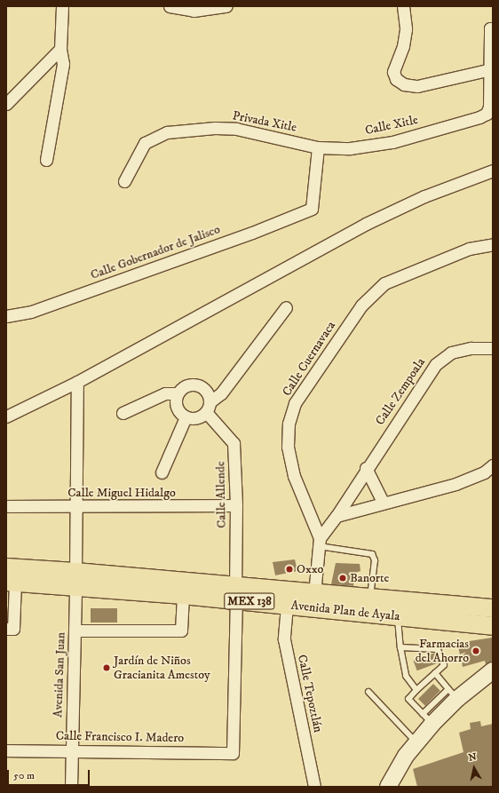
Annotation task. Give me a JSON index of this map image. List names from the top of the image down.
{
  "streets": {
    "main road": ["MEX 138", "Avenida Plan de Ayala"],
    "street": [
      "Privada Xitle",
      "Calle Xitle",
      "Calle Gobernador de Jalisco",
      "Calle Cuernavaca",
      "Calle Zempoala",
      "Calle Miguel Hidalgo",
      "Calle Allende",
      "Avenida San Juan",
      "Calle Tepoztlán",
      "Calle Francisco I. Madero"
    ]
  },
  "crossings": [
    ["Privada Xitle", "Calle Xitle"],
    ["Privada Xitle", "Calle Gobernador de Jalisco"],
    ["Calle Xitle", "Calle Gobernador de Jalisco"],
    ["Calle Cuernavaca", "Calle Zempoala"],
    ["Calle Cuernavaca", "Avenida Plan de Ayala"],
    ["Calle Miguel Hidalgo", "Calle Allende"],
    ["Calle Miguel Hidalgo", "Avenida San Juan"],
    ["Calle Allende", "Avenida Plan de Ayala"],
    ["Calle Allende", "Calle Francisco I. Madero"],
    ["Avenida Plan de Ayala", "Avenida San Juan"],
    ["Avenida Plan de Ayala", "Calle Tepoztlán"],
    ["Avenida San Juan", "Calle Francisco I. Madero"]
  ],
  "places": [
    "Oxxo",
    "Banorte",
    "Farmacias del Ahorro",
    "Jardín de Niños Gracianita Amestoy"
  ],
  "scale_bar": "50 m",
  "north": "top"
}
